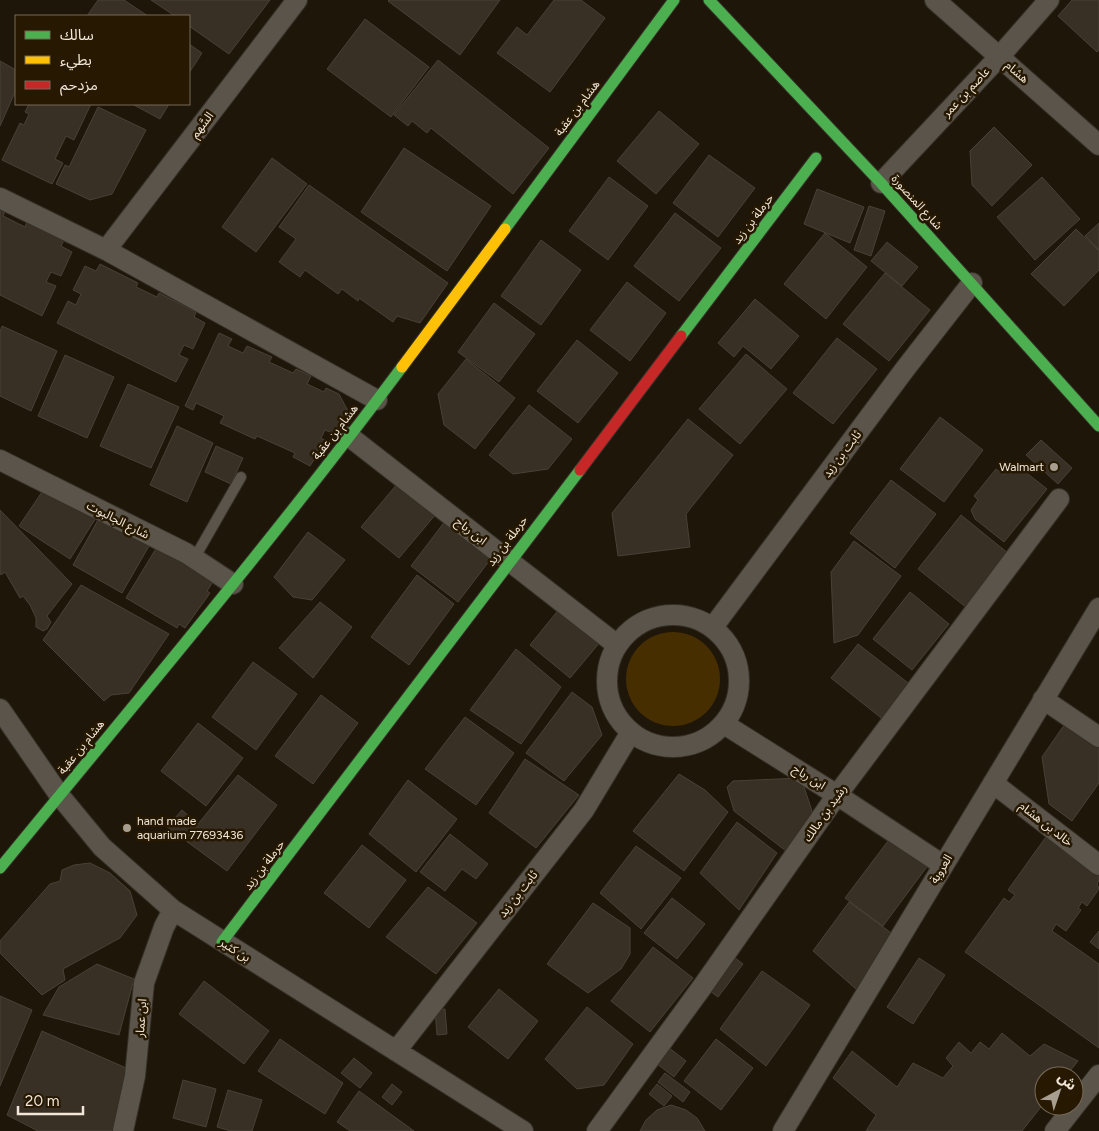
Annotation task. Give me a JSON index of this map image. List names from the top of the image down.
{
  "streets": {
    "street": [
      "هشام",
      "عاصم بن عمر",
      "هشام بن عقبة",
      "السَّهم",
      "شارع المنصورة",
      "حرملة بن زيد",
      "ثابت بن زيد",
      "شارع الجالبوت",
      "ابن رباح",
      "رشيد بن مالك",
      "خالد بن هشام",
      "العروبة",
      "بن كثير",
      "ابن عمار"
    ]
  },
  "crossings": [
    ["هشام", "عاصم بن عمر"],
    ["عاصم بن عمر", "شارع المنصورة"],
    ["هشام بن عقبة", "شارع الجالبوت"],
    ["هشام بن عقبة", "ابن رباح"],
    ["هشام بن عقبة", "بن كثير"],
    ["شارع المنصورة", "ثابت بن زيد"],
    ["حرملة بن زيد", "ابن رباح"],
    ["حرملة بن زيد", "بن كثير"],
    ["ثابت بن زيد", "ابن رباح"],
    ["ثابت بن زيد", "بن كثير"],
    ["ابن رباح", "رشيد بن مالك"],
    ["ابن رباح", "العروبة"],
    ["خالد بن هشام", "العروبة"],
    ["بن كثير", "ابن عمار"]
  ],
  "places": ["Walmart", "hand made aquarium 77693436"],
  "legend": ["سالك", "بطيء", "مزدحم"],
  "scale_bar": "20 m",
  "north": "top right"
}
